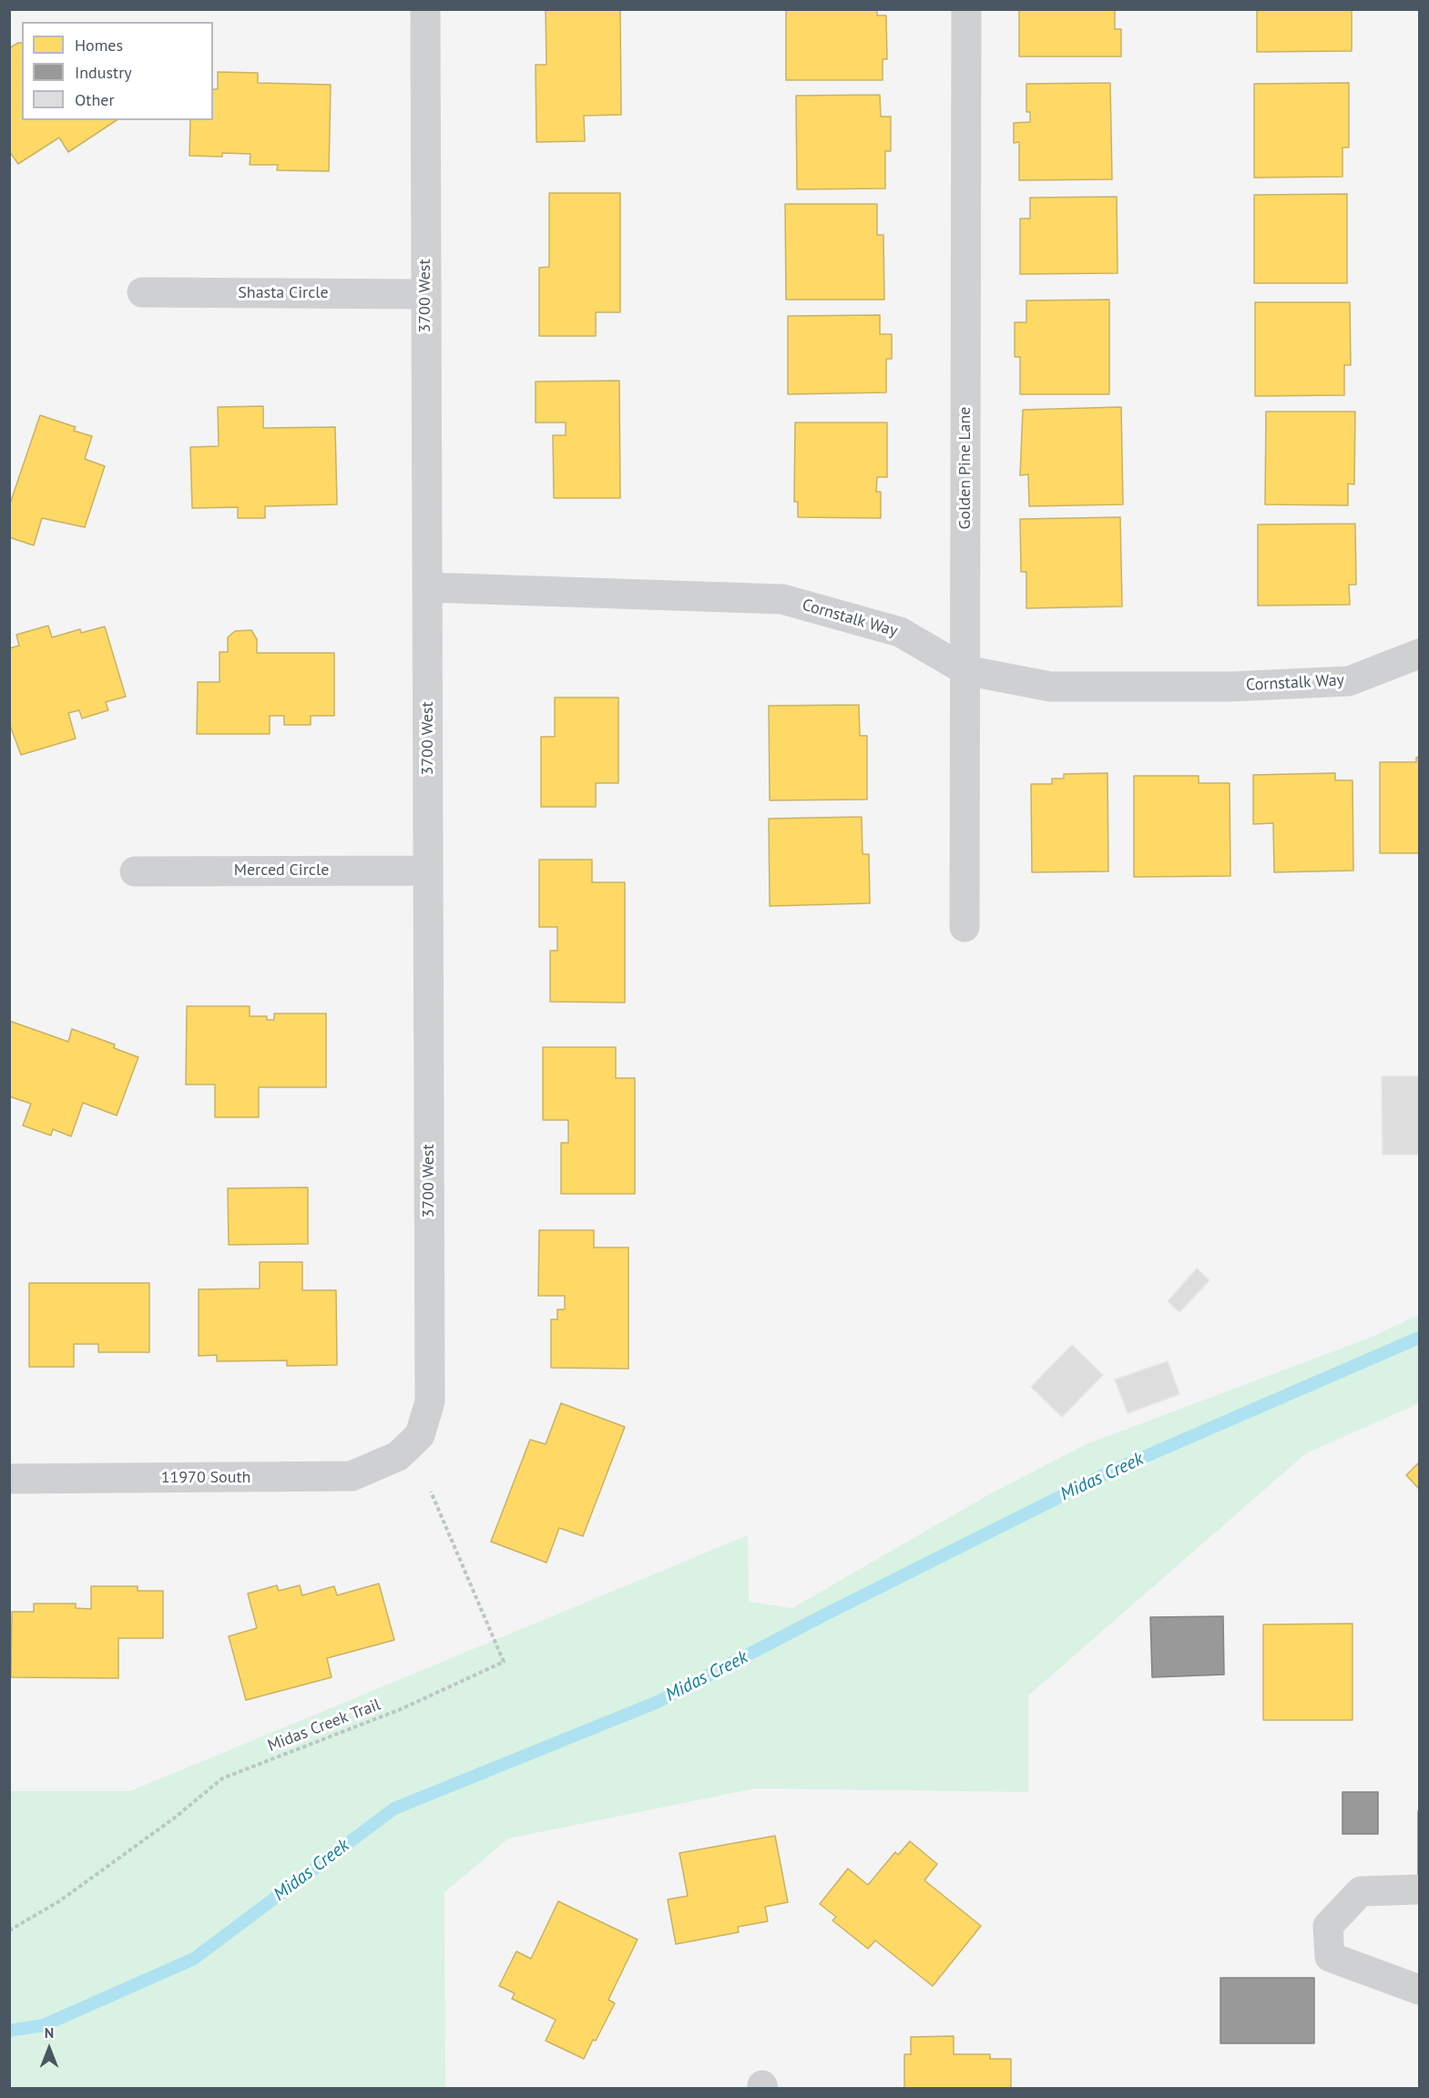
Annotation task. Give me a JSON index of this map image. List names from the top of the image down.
{
  "streets": {
    "street": [
      "Shasta Circle",
      "3700 West",
      "Golden Pine Lane",
      "Cornstalk Way",
      "Merced Circle",
      "11970 South"
    ],
    "path": ["Midas Creek Trail"]
  },
  "crossings": [
    ["Shasta Circle", "3700 West"],
    ["3700 West", "Cornstalk Way"],
    ["3700 West", "Merced Circle"],
    ["3700 West", "11970 South"],
    ["Golden Pine Lane", "Cornstalk Way"]
  ],
  "water": ["Midas Creek"],
  "legend": ["Homes", "Industry", "Other"],
  "north": "top"
}
